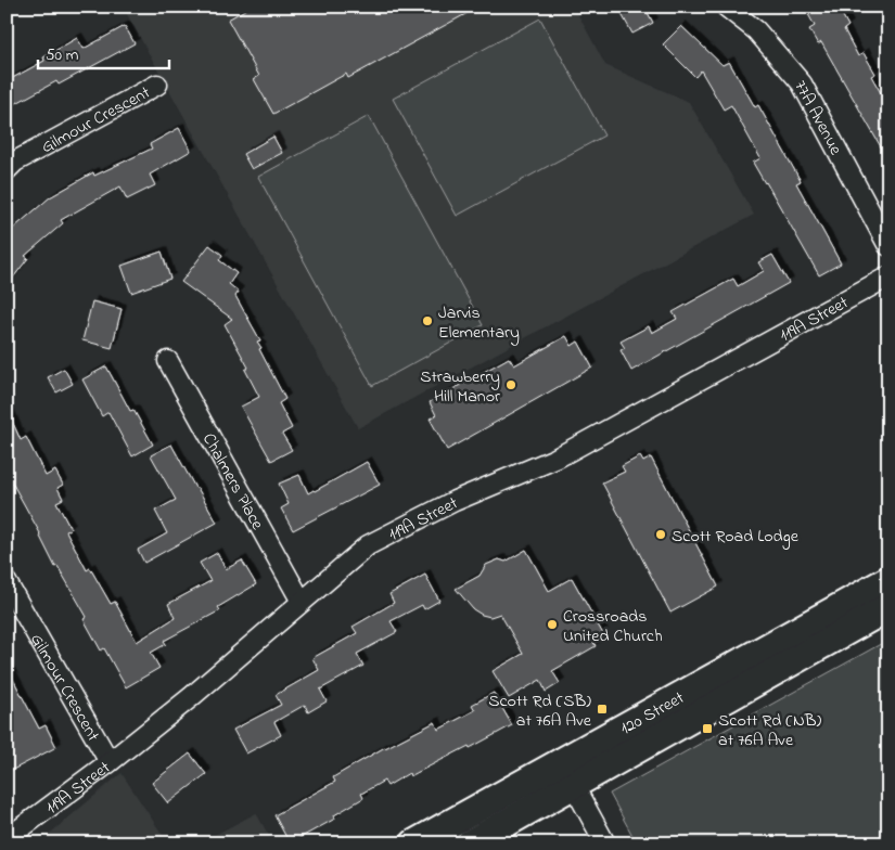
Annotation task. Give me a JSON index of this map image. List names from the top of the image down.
{
  "streets": {
    "main road": ["120 Street"],
    "street": [
      "Gilmour Crescent",
      "77A Avenue",
      "119A Street",
      "Chalmers Place"
    ]
  },
  "crossings": [
    ["Gilmour Crescent", "119A Street"],
    ["119A Street", "Chalmers Place"]
  ],
  "places": {
    "other": [
      "Jarvis Elementary",
      "Strawberry Hill Manor",
      "Scott Road Lodge",
      "Crossroads United Church"
    ],
    "transit": ["Scott Rd (SB) at 76A Ave", "Scott Rd (NB) at 76A Ave"]
  },
  "scale_bar": "50 m"
}
